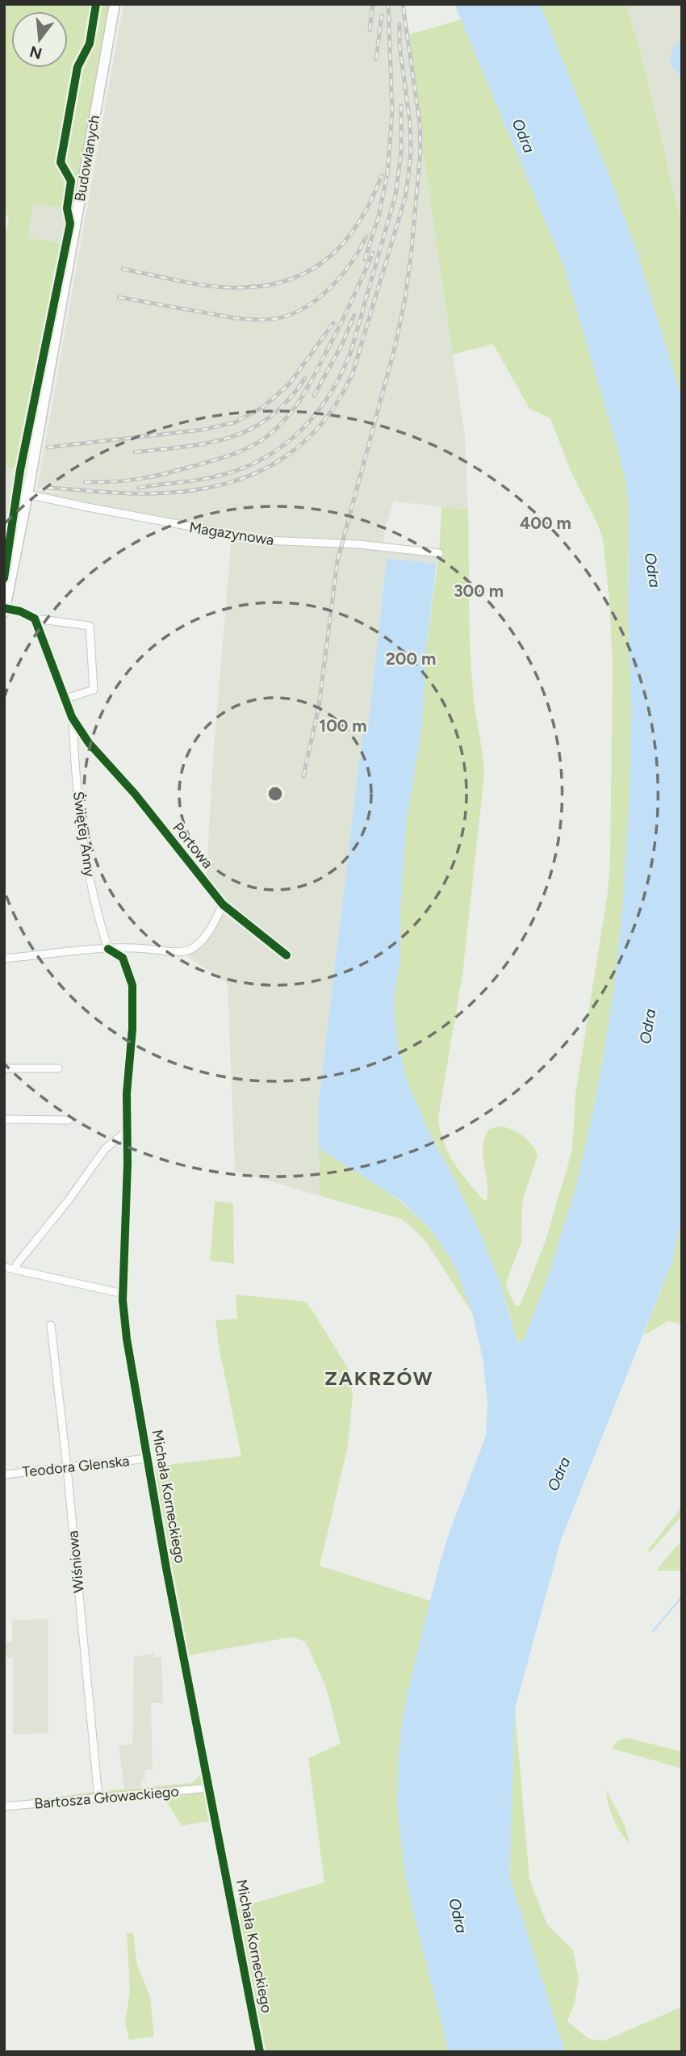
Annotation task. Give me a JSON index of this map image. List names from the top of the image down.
{
  "streets": {
    "main road": ["Budowlanych"],
    "street": [
      "Magazynowa",
      "Świętej Anny",
      "Portowa",
      "Teodora Glenska",
      "Michała Korneckiego",
      "Wiśniowa",
      "Bartosza Głowackiego"
    ]
  },
  "crossings": [
    ["Budowlanych", "Magazynowa"],
    ["Świętej Anny", "Portowa"],
    ["Świętej Anny", "Michała Korneckiego"],
    ["Teodora Glenska", "Michała Korneckiego"],
    ["Teodora Glenska", "Wiśniowa"],
    ["Michała Korneckiego", "Bartosza Głowackiego"],
    ["Wiśniowa", "Bartosza Głowackiego"]
  ],
  "districts": ["ZAKRZÓW"],
  "water": ["Odra"],
  "north": "bottom",
  "rings": [
    "400 m",
    "300 m",
    "200 m",
    "100 m"
  ]
}
